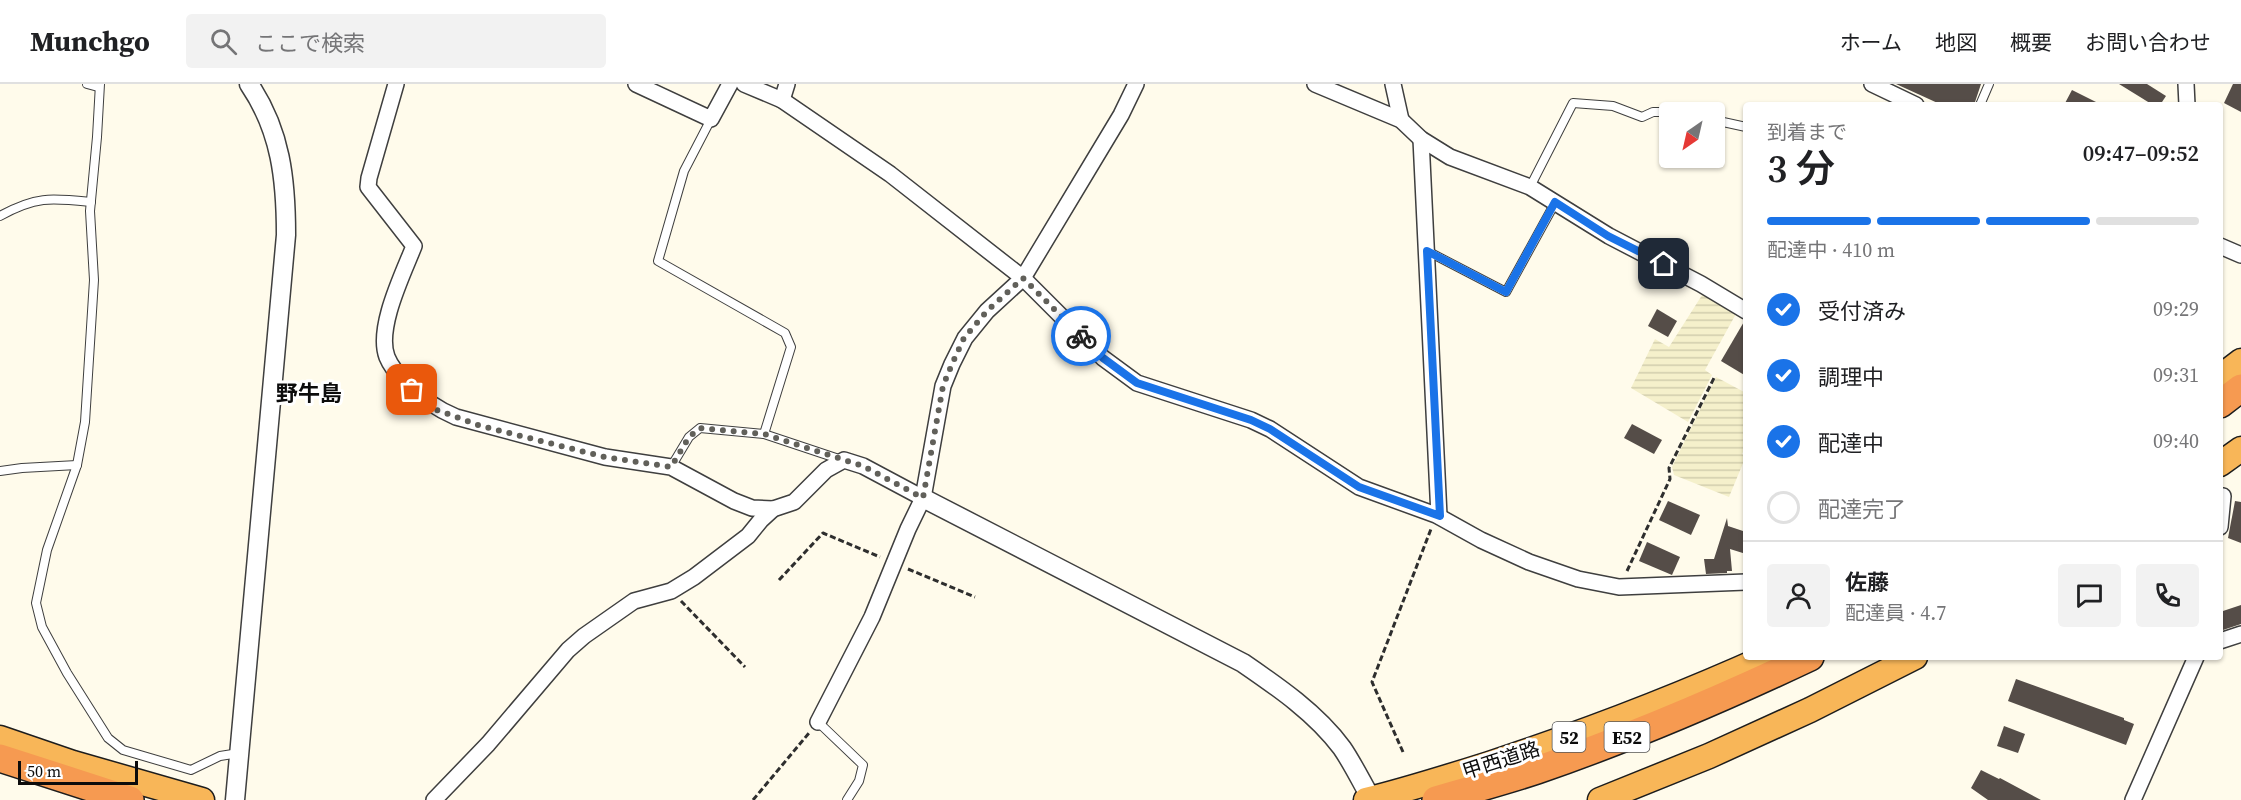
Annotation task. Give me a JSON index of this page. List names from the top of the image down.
{
  "streets": {
    "highway": ["52", "E52", "甲西道路"]
  },
  "districts": ["野牛島"],
  "scale_bar": "50 m",
  "north": "bottom left",
  "page": {
    "header": "Munchgo",
    "search": "ここで検索",
    "nav": [
      "ホーム",
      "地図",
      "概要",
      "お問い合わせ"
    ],
    "heading": ["3 分", "到着まで", "09:47–09:52"],
    "panel": ["佐藤", "配達員 · 4.7"],
    "bar": "配達中 · 410 m",
    "list": [
      ["受付済み", "09:29"],
      ["調理中", "09:31"],
      ["配達中", "09:40"],
      "配達完了"
    ],
    "scale": "50 m"
  }
}
